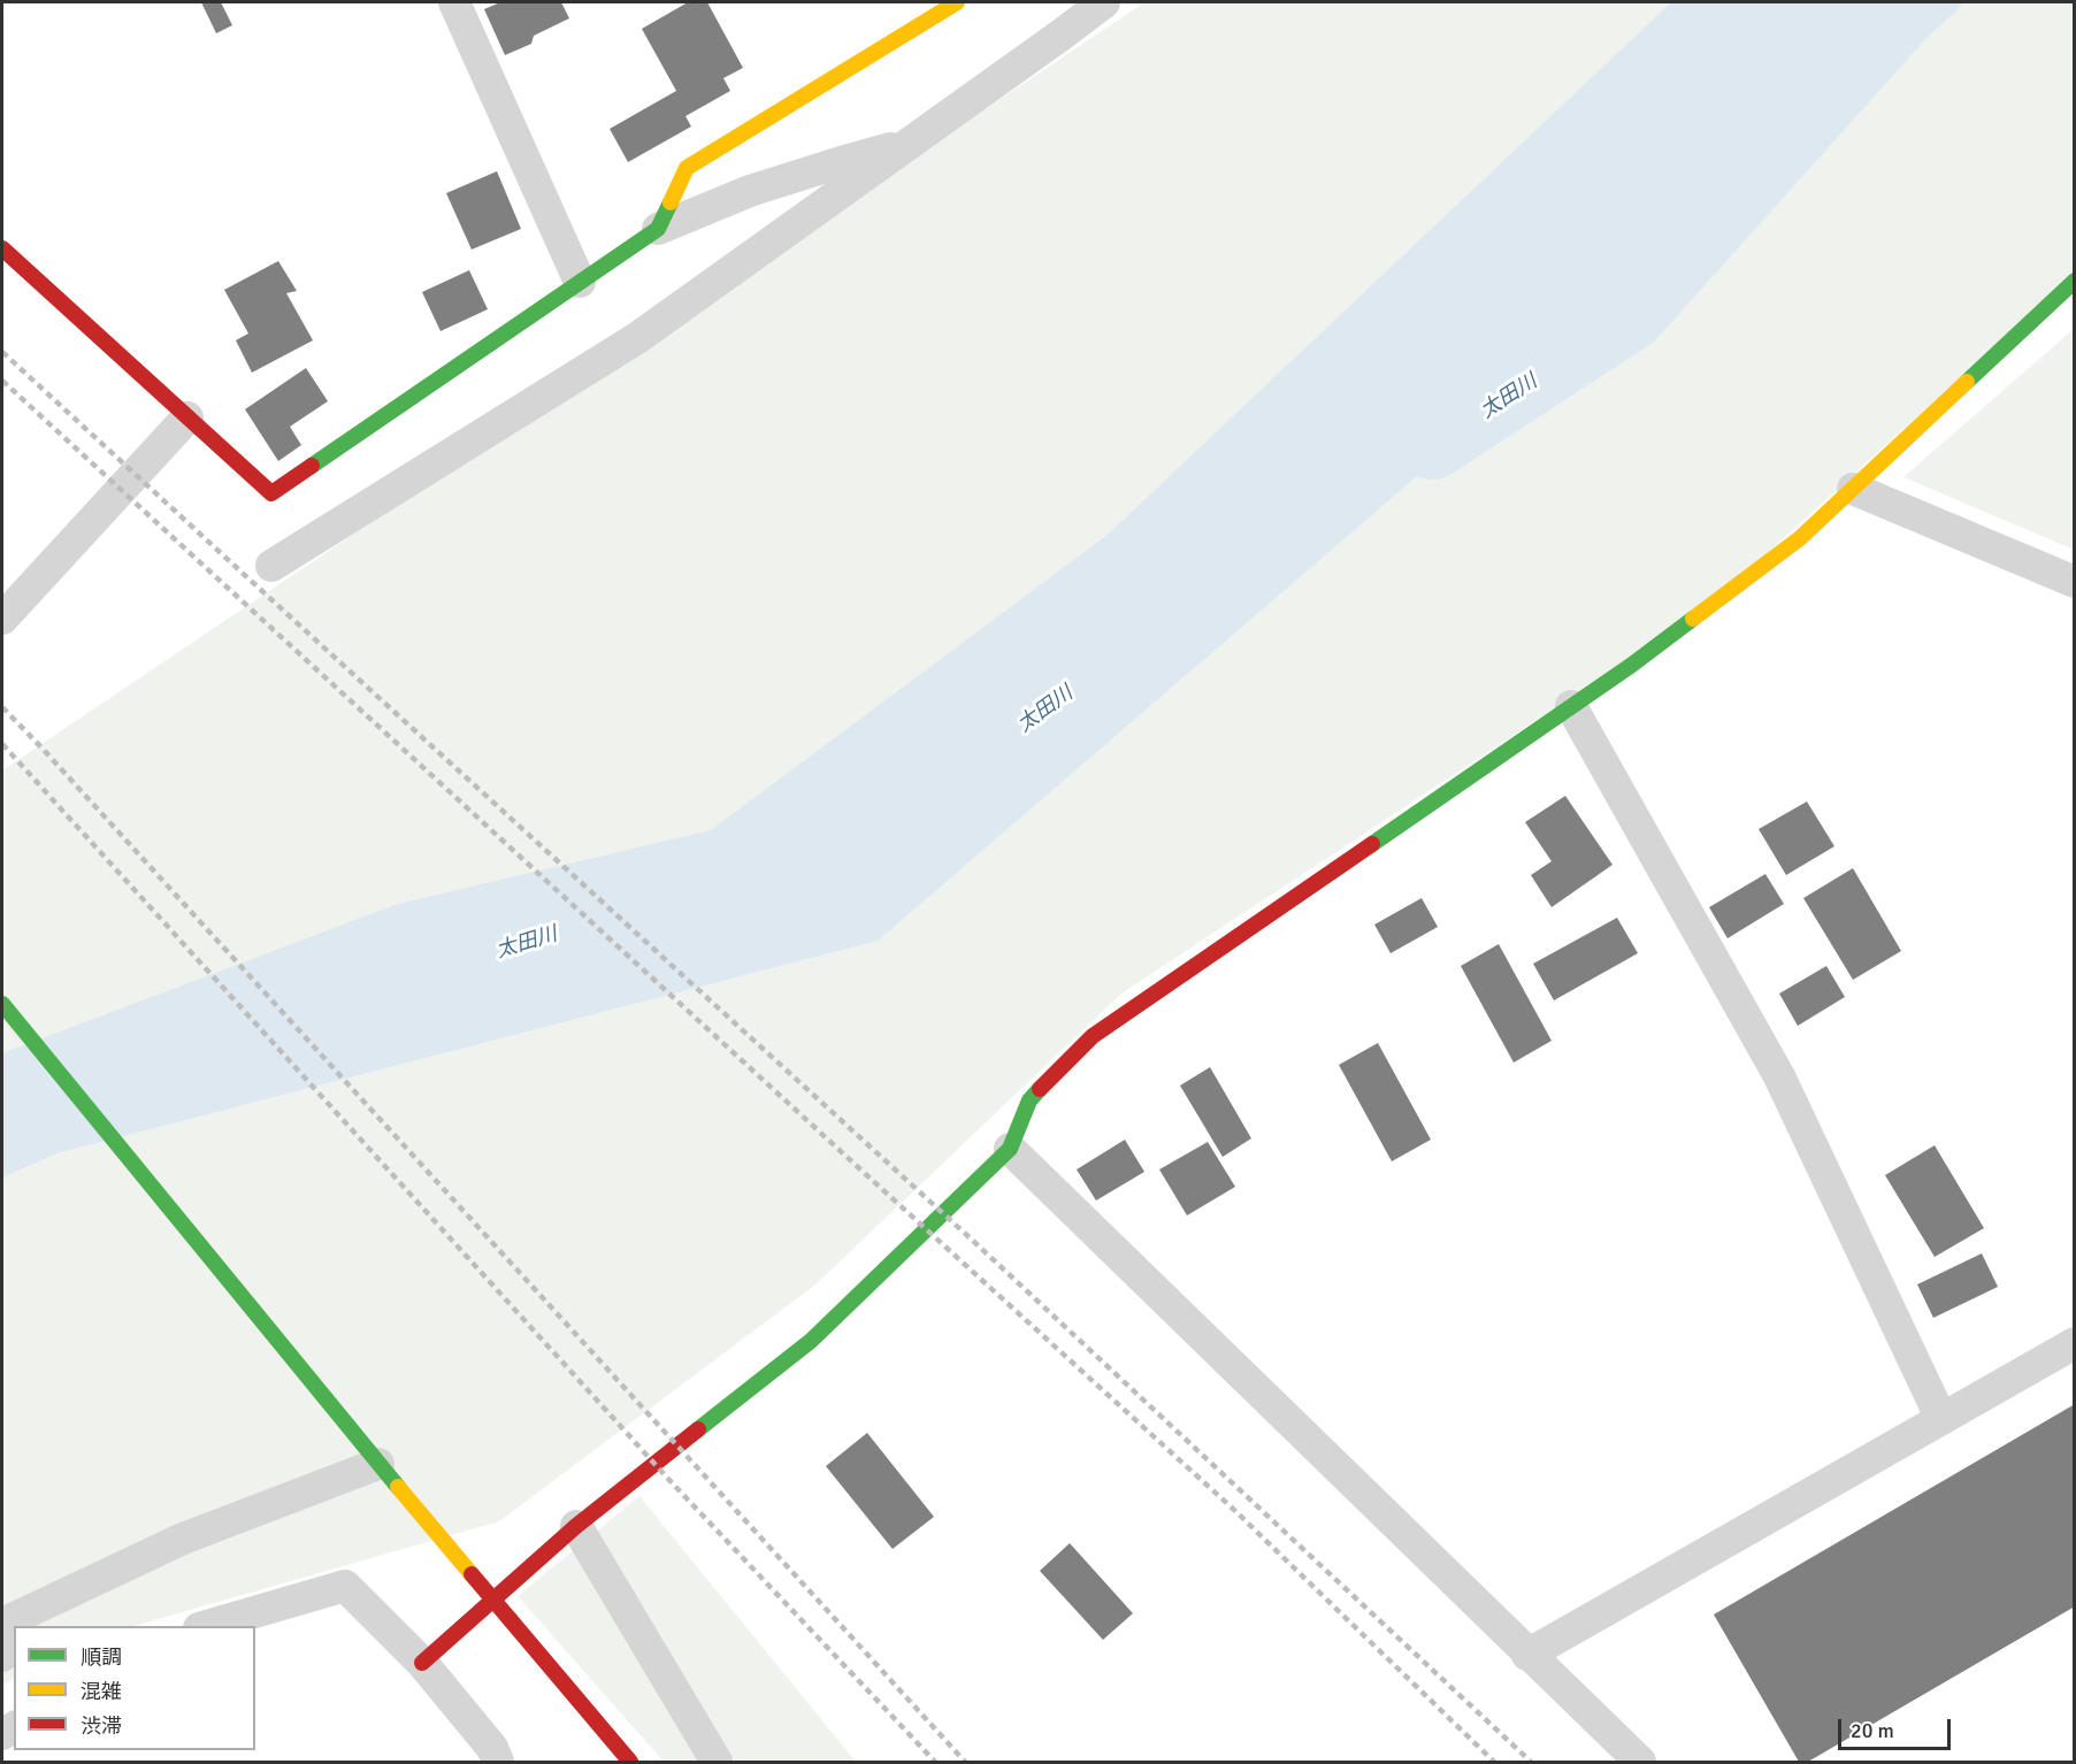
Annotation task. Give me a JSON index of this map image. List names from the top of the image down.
{
  "water": ["太田川"],
  "legend": ["順調", "混雑", "渋滞"],
  "scale_bar": "20 m"
}
